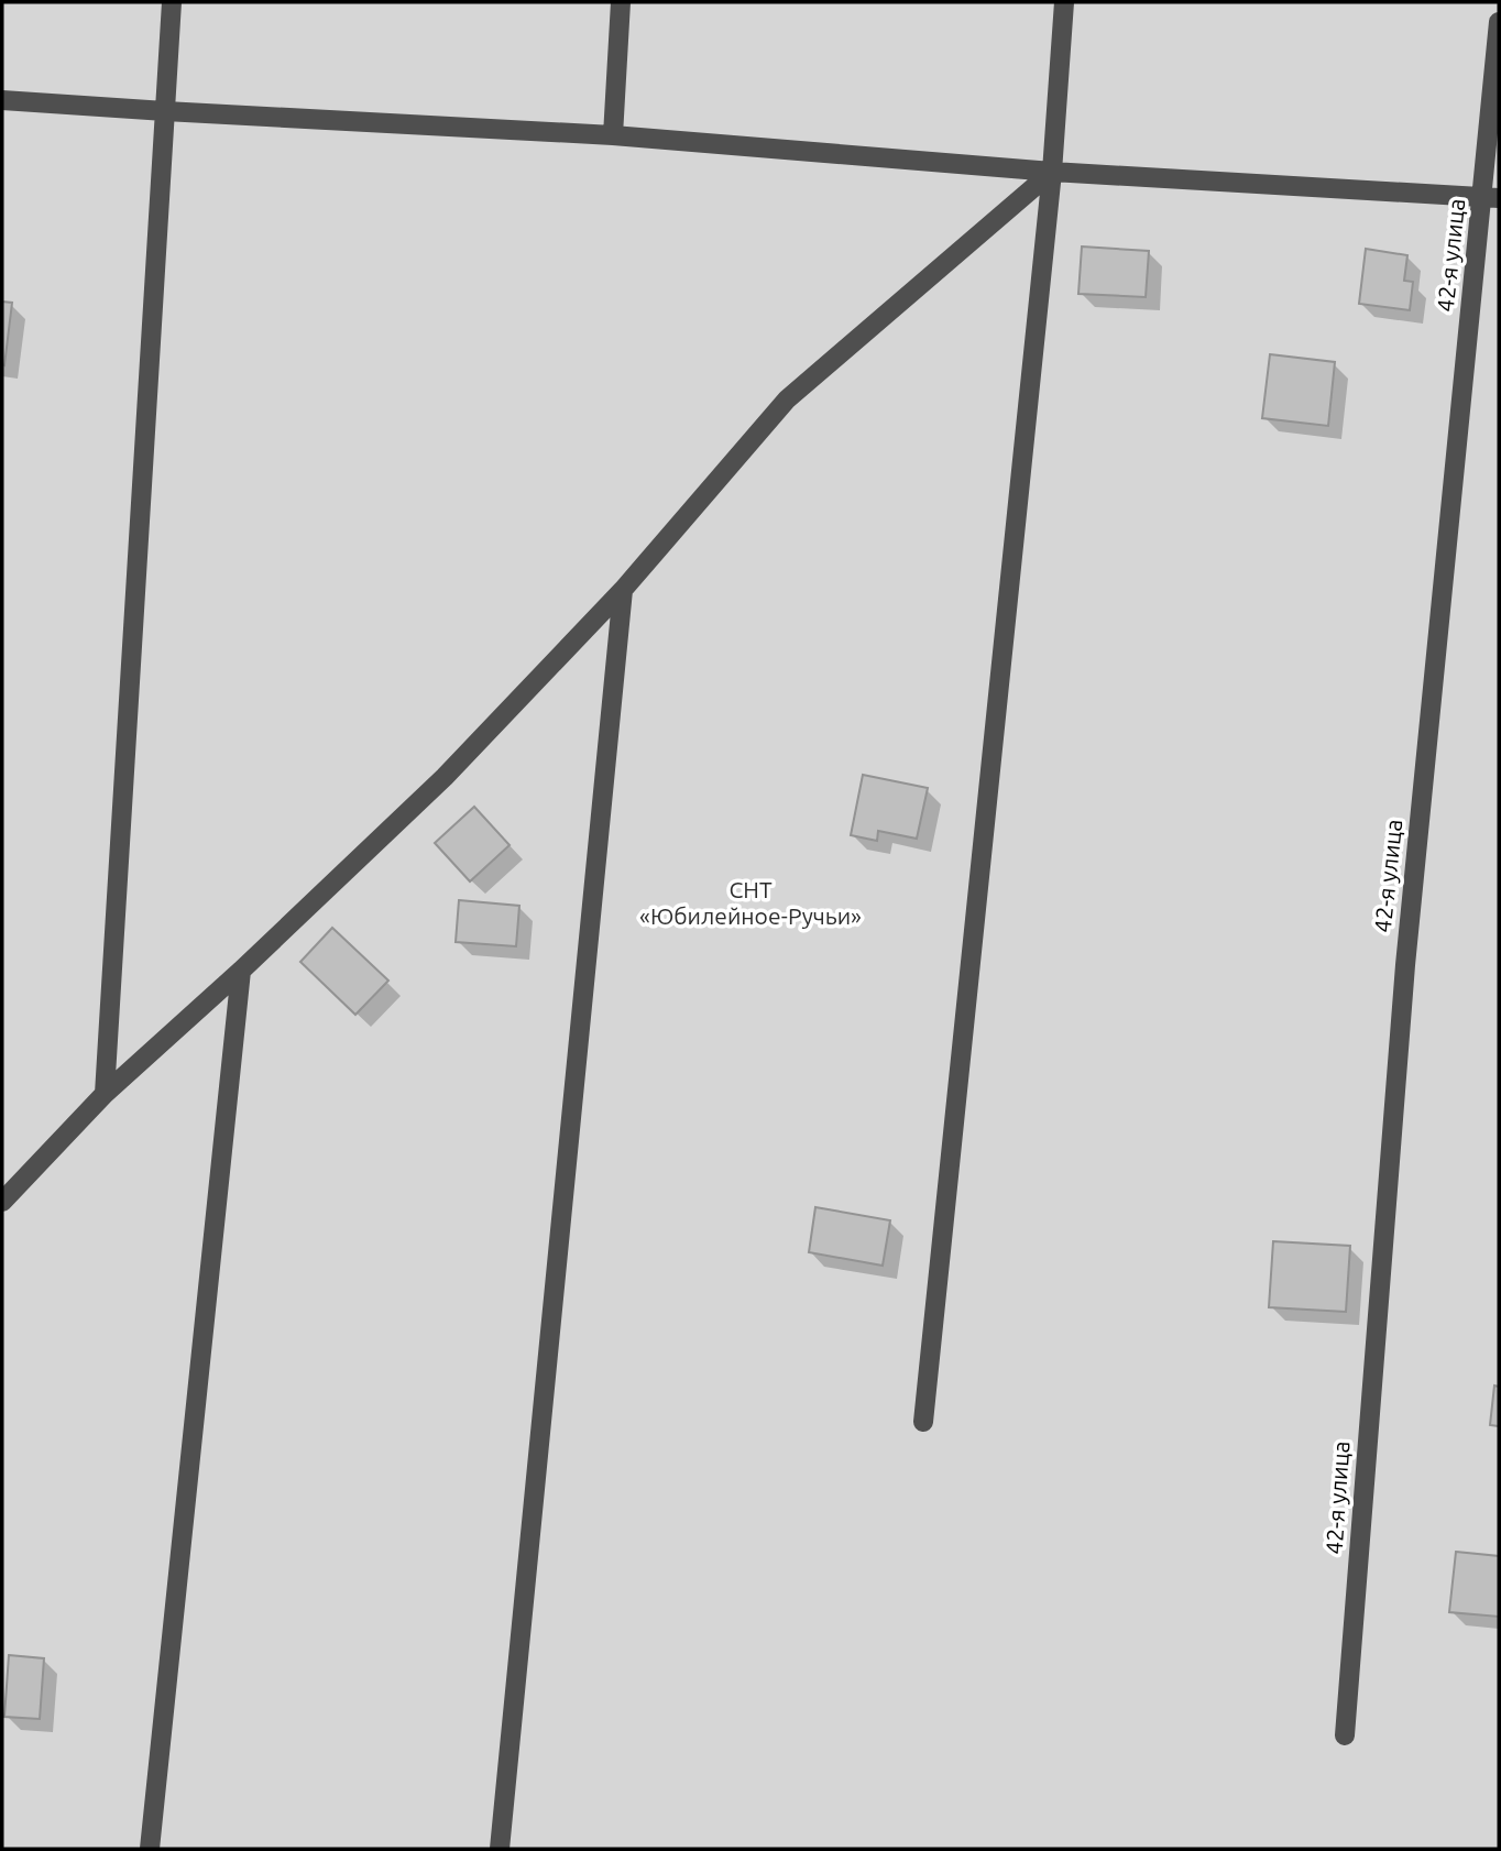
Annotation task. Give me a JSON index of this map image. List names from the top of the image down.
{
  "streets": {
    "street": ["42-я улица"]
  },
  "parks": ["СНТ «Юбилейное-Ручьи»"]
}
